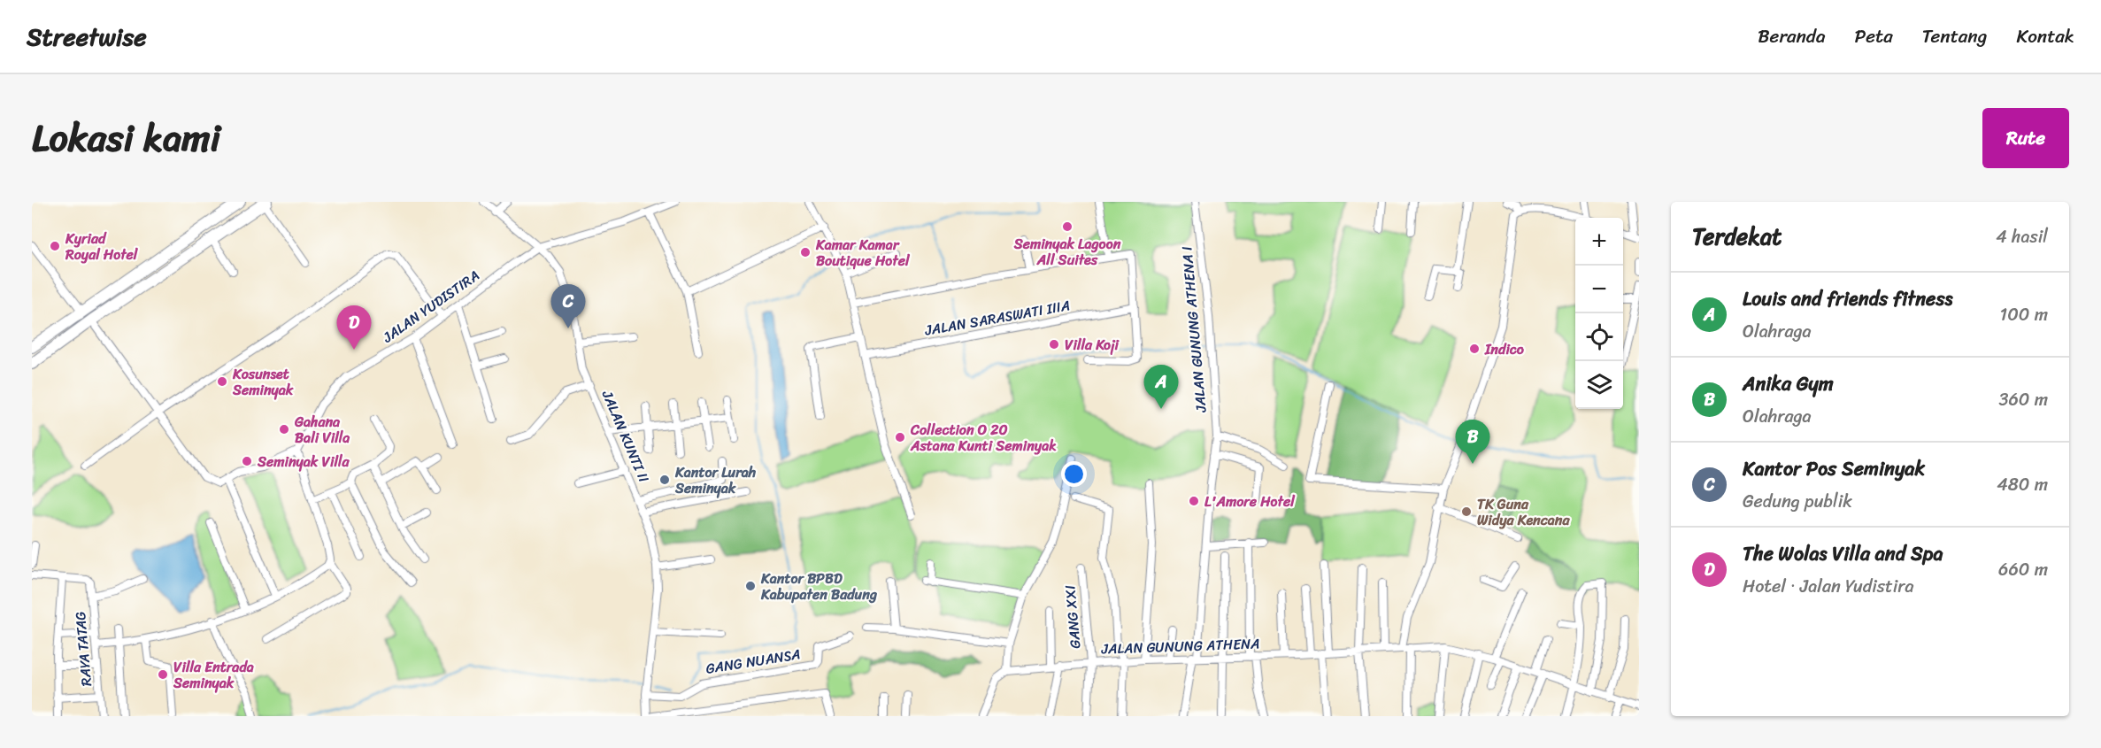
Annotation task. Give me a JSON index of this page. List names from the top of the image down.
{
  "streets": {
    "street": [
      "JALAN YUDISTIRA",
      "JALAN SARASWATI IIIA",
      "JALAN GUNUNG ATHENA I",
      "JALAN KUNTI II",
      "GANG XXI",
      "JALAN GUNUNG ATHENA",
      "RAYA TATAG",
      "GANG NUANSA"
    ]
  },
  "crossings": [
    ["JALAN YUDISTIRA", "JALAN KUNTI II"],
    ["JALAN GUNUNG ATHENA I", "JALAN GUNUNG ATHENA"],
    ["JALAN KUNTI II", "GANG NUANSA"],
    ["GANG XXI", "JALAN GUNUNG ATHENA"]
  ],
  "places": [
    "Seminyak Lagoon All Suites",
    "Kyriad Royal Hotel",
    "Kamar Kamar Boutique Hotel",
    "Villa Koji",
    "Indico",
    "Kosunset Seminyak",
    "Gahana Bali Villa",
    "Collection O 20 Astana Kunti Seminyak",
    "Seminyak Villa",
    "Kantor Lurah Seminyak",
    "L'Amore Hotel",
    "TK Guna Widya Kencana",
    "Kantor BPBD Kabupaten Badung",
    "Villa Entrada Seminyak"
  ],
  "page": {
    "header": "Streetwise",
    "nav": [
      "Beranda",
      "Peta",
      "Tentang",
      "Kontak"
    ],
    "title": "Lokasi kami",
    "buttons": "Rute",
    "heading": ["Terdekat", "4 hasil"],
    "map_buttons": ["+", "−"],
    "list": [
      {
        "mark": "A",
        "name": "Louis and friends fitness",
        "note": "Olahraga",
        "value": "100 m"
      },
      {
        "mark": "B",
        "name": "Anika Gym",
        "note": "Olahraga",
        "value": "360 m"
      },
      {
        "mark": "C",
        "name": "Kantor Pos Seminyak",
        "note": "Gedung publik",
        "value": "480 m"
      },
      {
        "mark": "D",
        "name": "The Wolas Villa and Spa",
        "note": "Hotel · Jalan Yudistira",
        "value": "660 m"
      }
    ],
    "pins": [
      "C",
      "D",
      "A",
      "B"
    ]
  }
}
